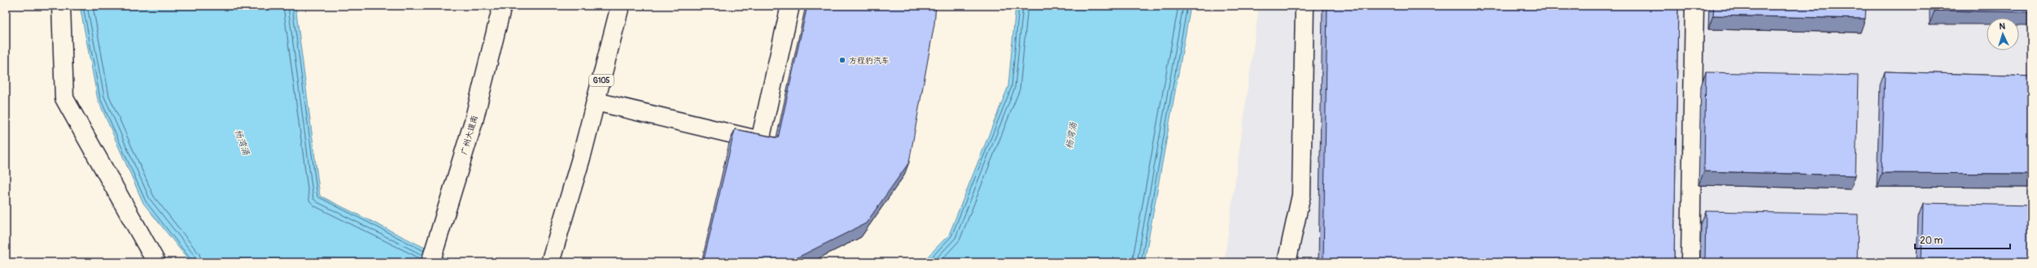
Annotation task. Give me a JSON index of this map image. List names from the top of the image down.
{
  "streets": {
    "main road": ["G105", "广州大道南"]
  },
  "water": ["杨湾涌"],
  "places": ["方程豹汽车"],
  "scale_bar": "20 m",
  "north": "top"
}
